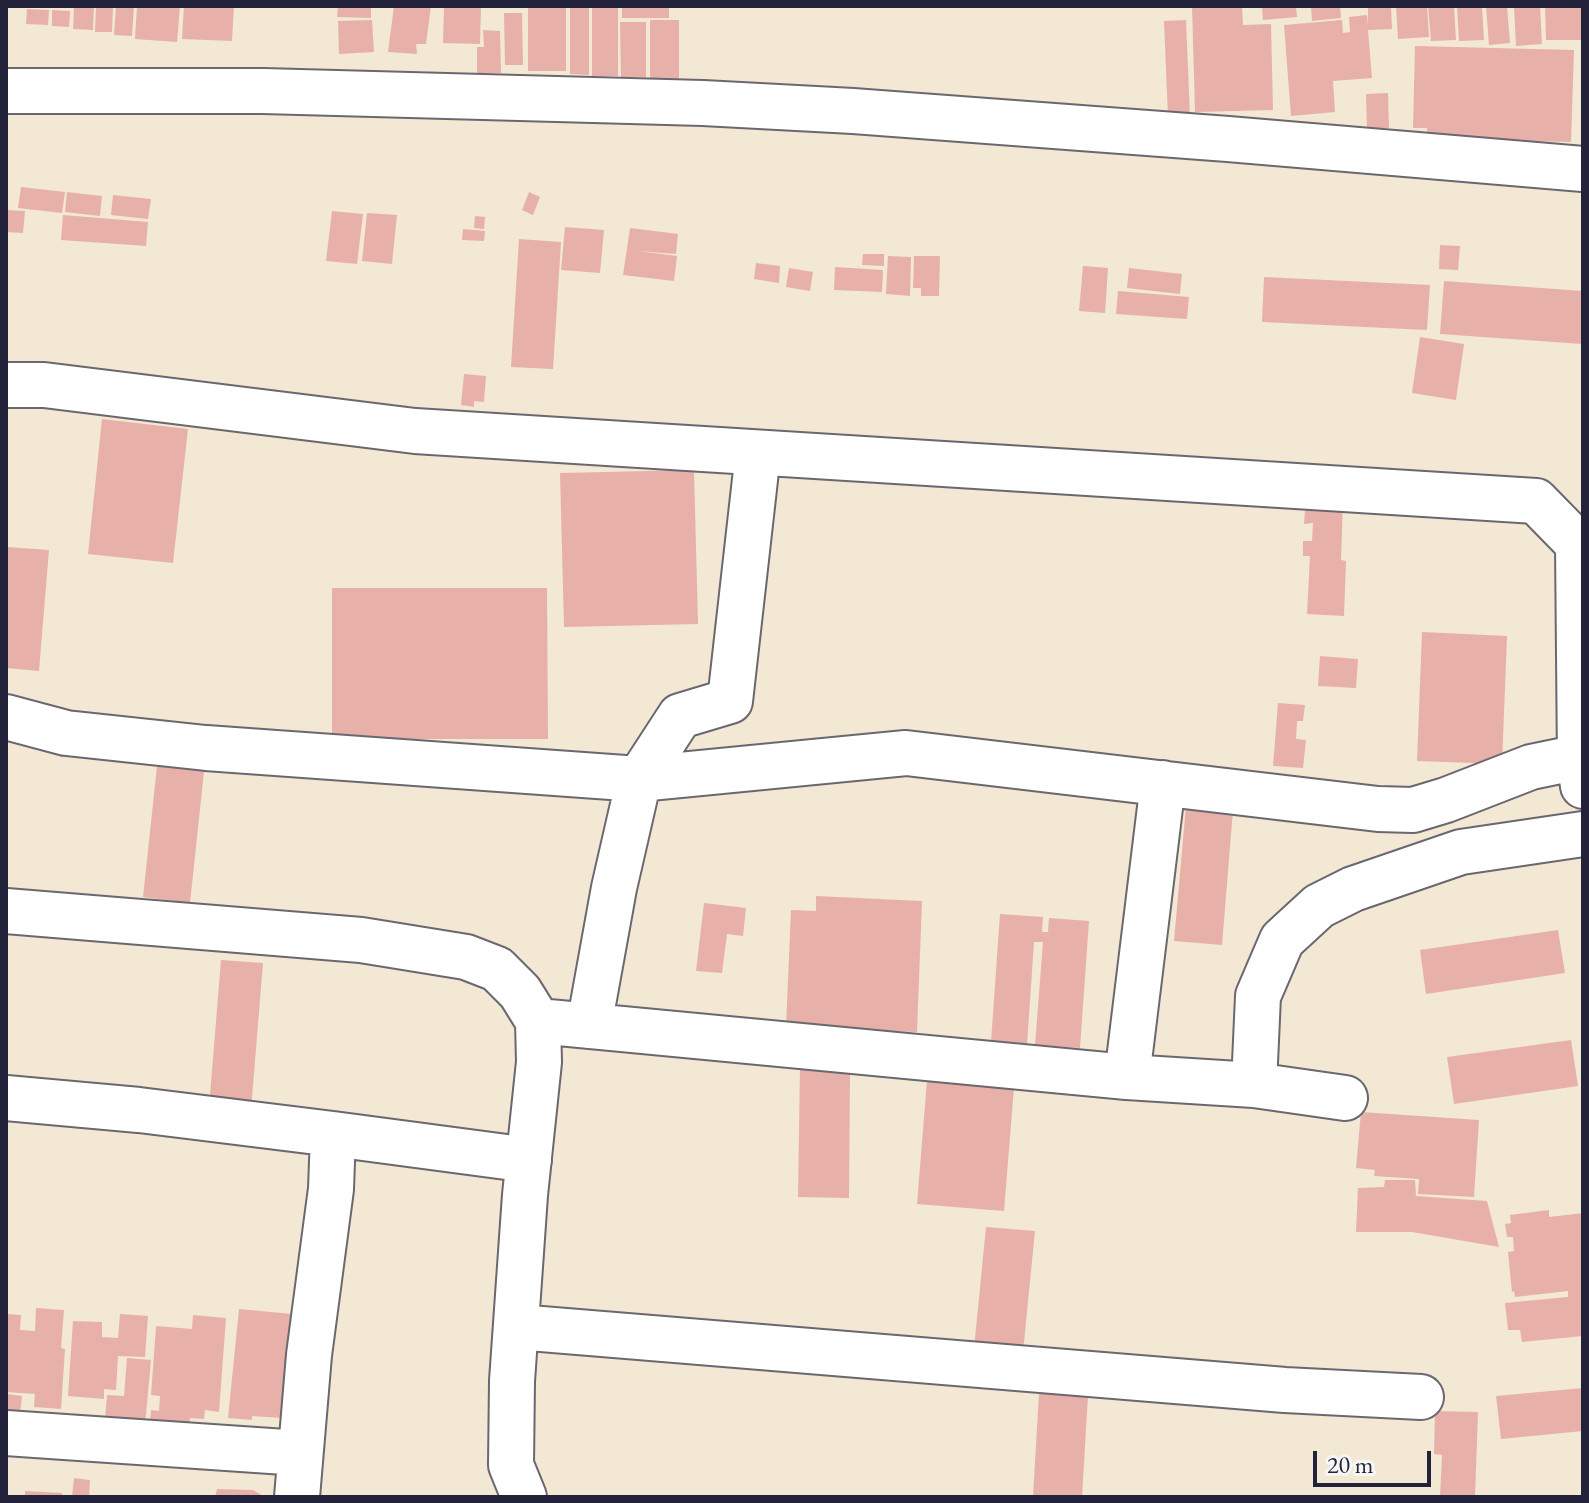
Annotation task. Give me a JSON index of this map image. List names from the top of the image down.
{
  "scale_bar": "20 m"
}
